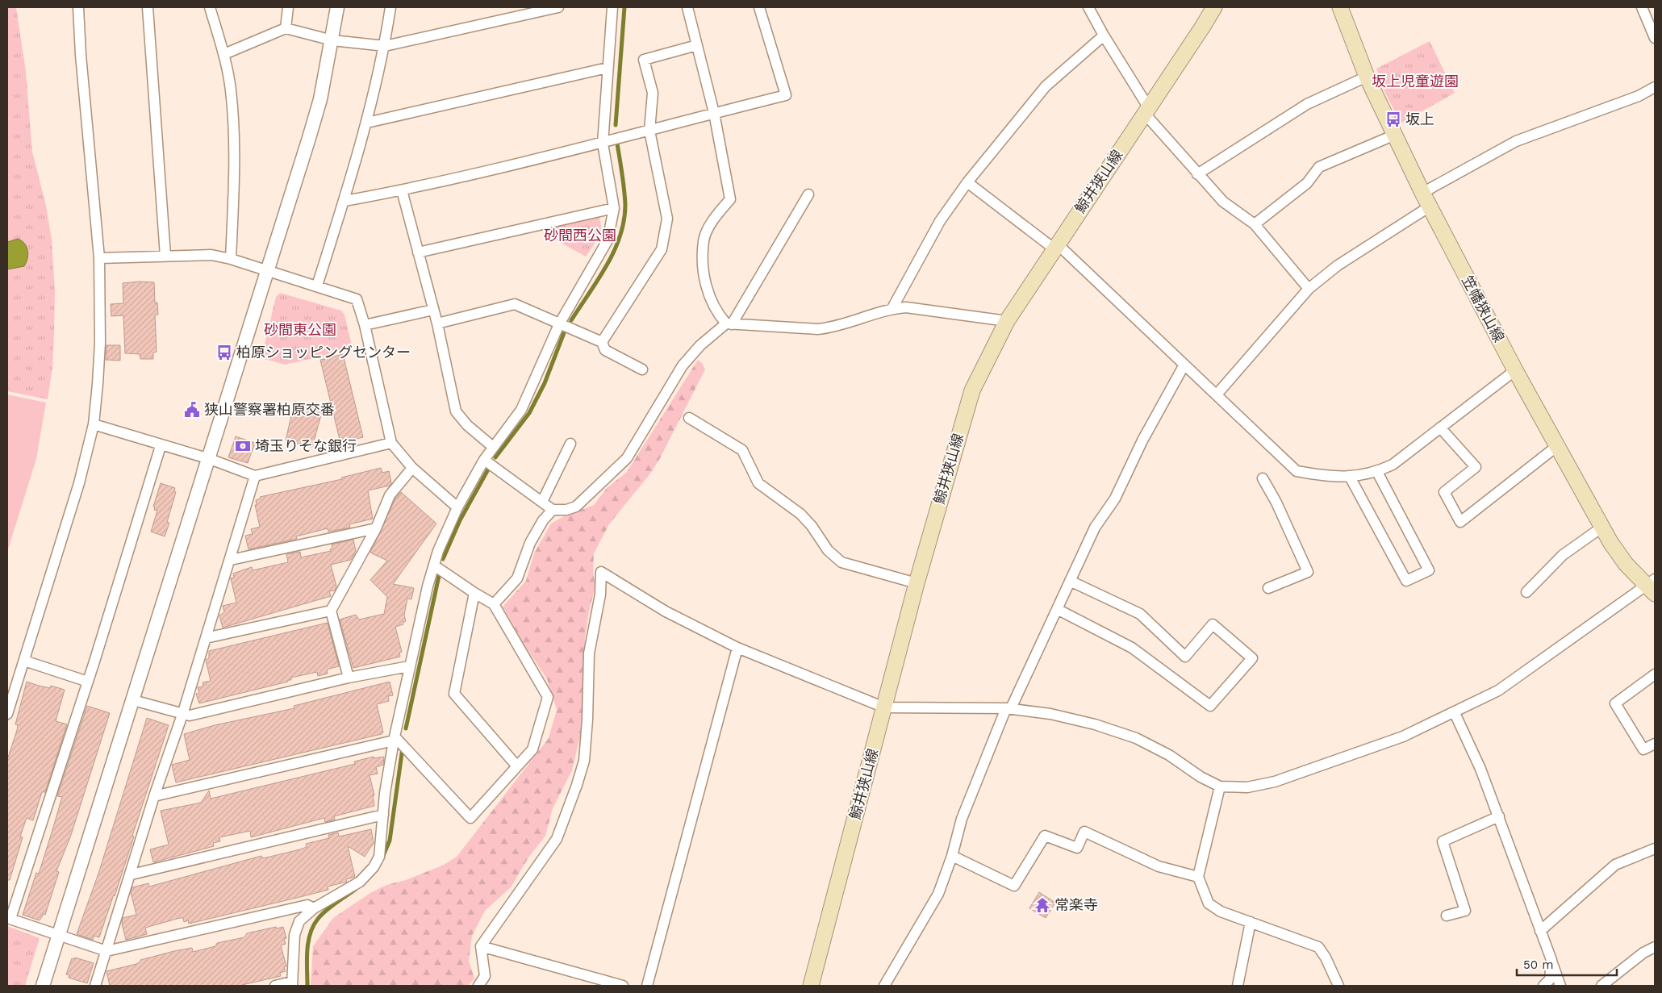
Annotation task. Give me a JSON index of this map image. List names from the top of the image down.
{
  "streets": {
    "main road": ["鯨井狭山線", "笠幡狭山線"]
  },
  "parks": ["坂上児童遊園", "砂間西公園", "砂間東公園"],
  "places": {
    "bus stop": ["坂上", "柏原ショッピングセンター"],
    "public building": ["狭山警察署柏原交番"],
    "bank": ["埼玉りそな銀行"],
    "temple": ["常楽寺"]
  },
  "scale_bar": "50 m"
}
